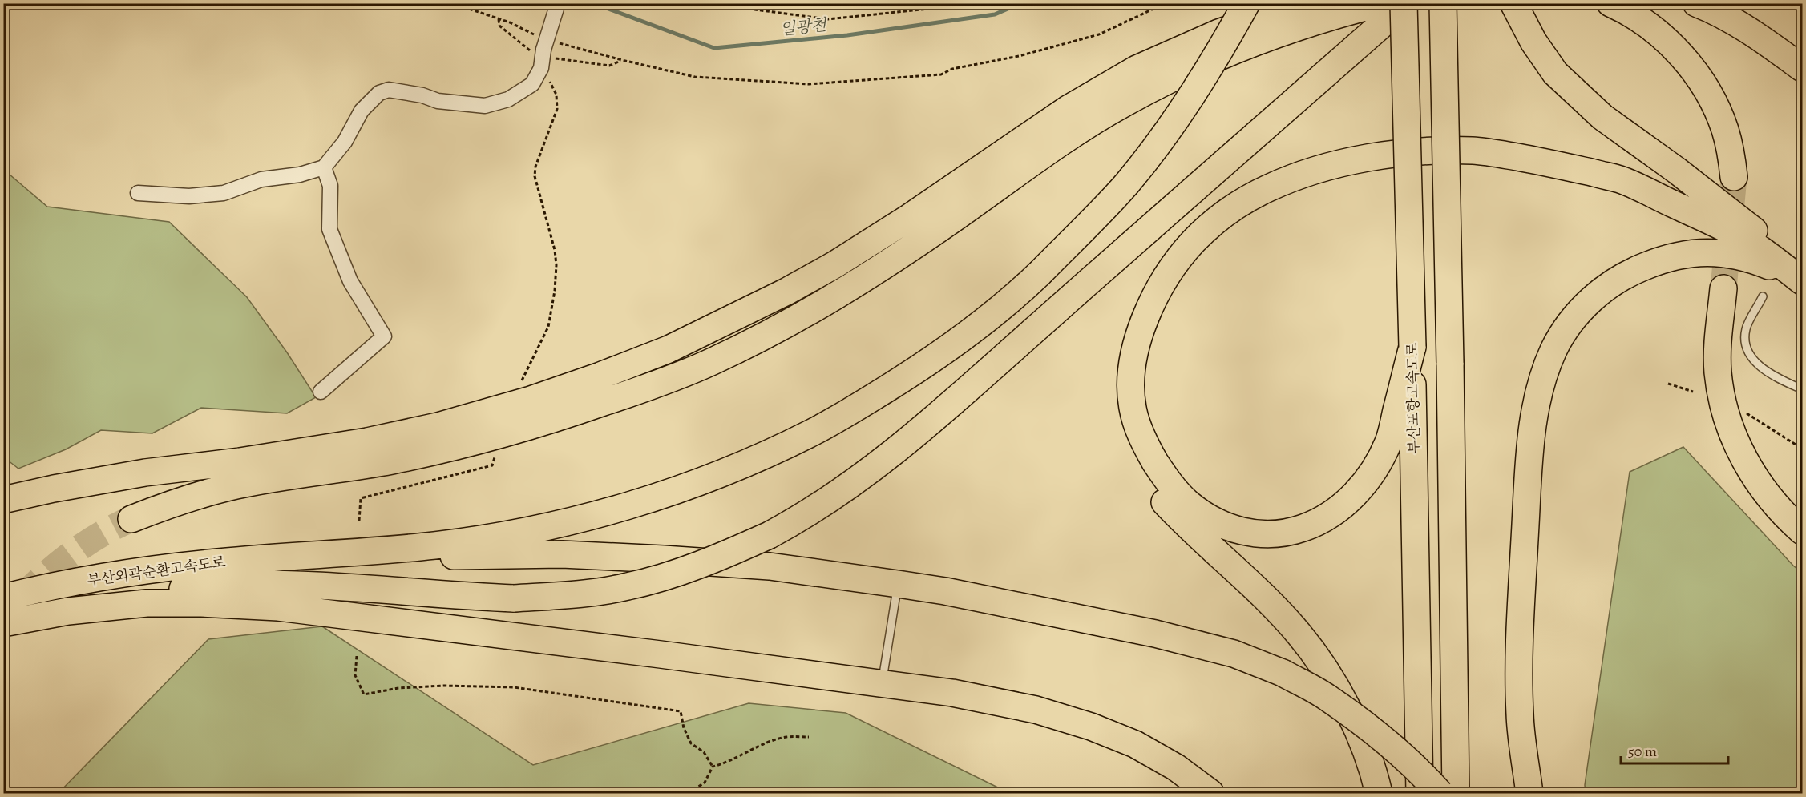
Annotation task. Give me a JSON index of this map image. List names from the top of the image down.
{
  "streets": {
    "highway": ["부산포항고속도로", "부산외곽순환고속도로"]
  },
  "water": ["일광천"],
  "scale_bar": "50 m"
}
